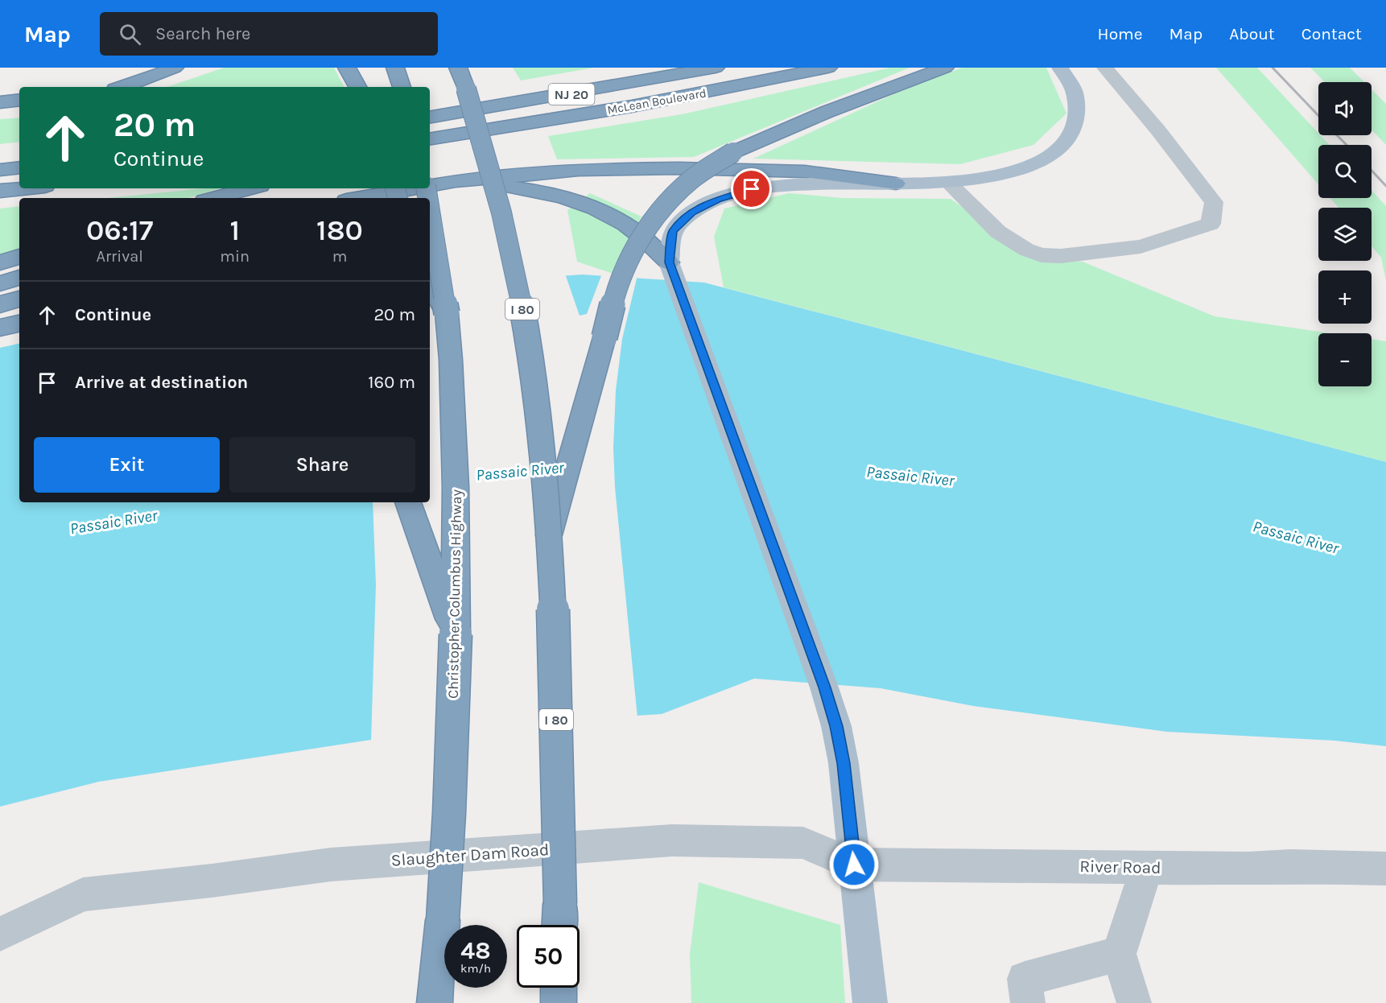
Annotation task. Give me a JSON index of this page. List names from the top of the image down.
{
  "streets": {
    "highway": [
      "NJ 20",
      "McLean Boulevard",
      "I 80",
      "Christopher Columbus Highway"
    ],
    "street": ["Slaughter Dam Road", "River Road"]
  },
  "crossings": [
    ["Slaughter Dam Road", "River Road"]
  ],
  "water": ["Passaic River"],
  "page": {
    "header": "Map",
    "search": "Search here",
    "nav": [
      "Home",
      "Map",
      "About",
      "Contact"
    ],
    "map_buttons": ["+", "−"],
    "turn": ["20 m", "Continue"],
    "eta": [
      "06:17",
      "Arrival",
      "1",
      "min",
      "180",
      "m"
    ],
    "list": [
      {
        "name": "Continue",
        "value": "20 m"
      },
      {
        "name": "Arrive at destination",
        "value": "160 m"
      }
    ],
    "buttons": ["Exit", "Share"],
    "speed": "48 km/h",
    "limit": "50"
  }
}
